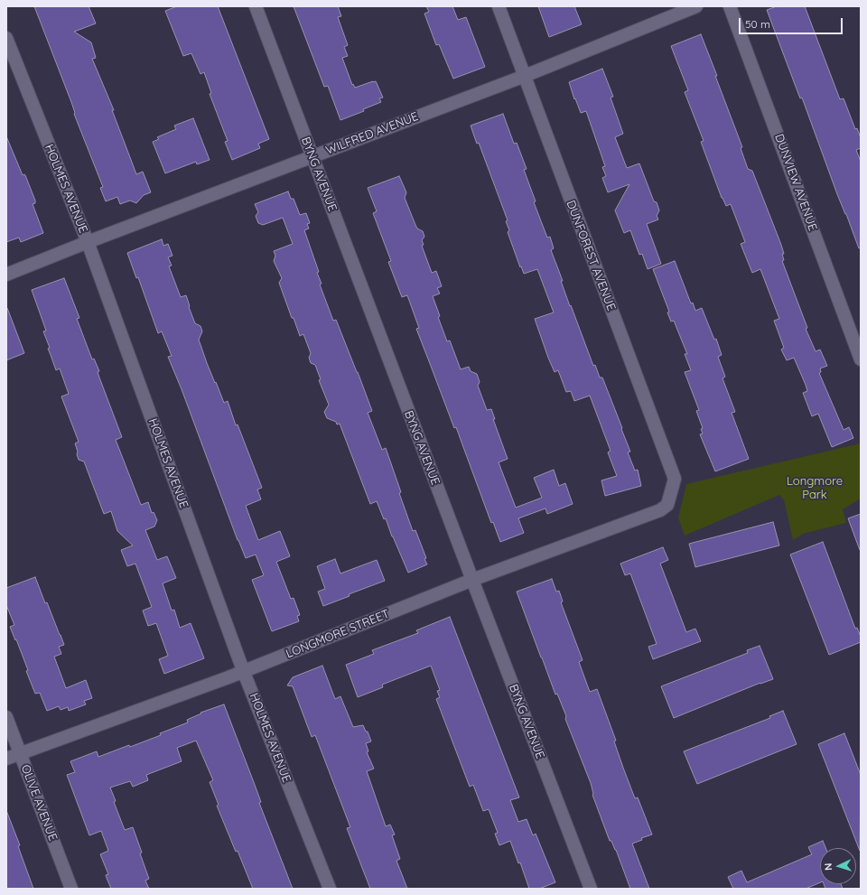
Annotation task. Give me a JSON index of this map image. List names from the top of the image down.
{
  "streets": {
    "street": [
      "WILFRED AVENUE",
      "BYNG AVENUE",
      "DUNVIEW AVENUE",
      "HOLMES AVENUE",
      "DUNFOREST AVENUE",
      "LONGMORE STREET",
      "OLIVE AVENUE"
    ]
  },
  "crossings": [
    ["WILFRED AVENUE", "BYNG AVENUE"],
    ["WILFRED AVENUE", "HOLMES AVENUE"],
    ["WILFRED AVENUE", "DUNFOREST AVENUE"],
    ["BYNG AVENUE", "LONGMORE STREET"],
    ["HOLMES AVENUE", "LONGMORE STREET"],
    ["DUNFOREST AVENUE", "LONGMORE STREET"],
    ["LONGMORE STREET", "OLIVE AVENUE"]
  ],
  "parks": ["Longmore Park"],
  "scale_bar": "50 m",
  "north": "left"
}
